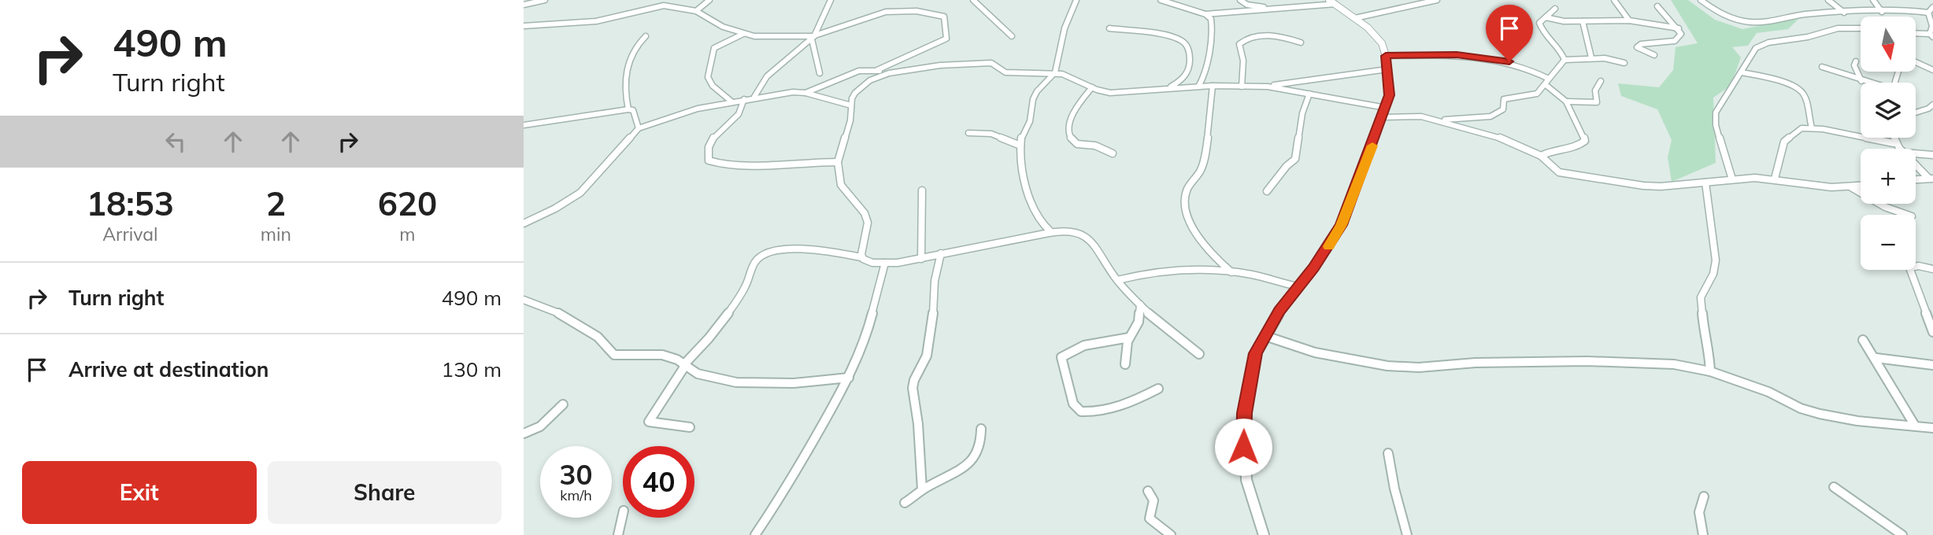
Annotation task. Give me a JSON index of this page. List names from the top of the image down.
{
  "north": "bottom",
  "page": {
    "turn": ["490 m", "Turn right"],
    "map_buttons": ["+", "−"],
    "eta": [
      "18:53",
      "Arrival",
      "2",
      "min",
      "620",
      "m"
    ],
    "list": [
      {
        "name": "Turn right",
        "value": "490 m"
      },
      {
        "name": "Arrive at destination",
        "value": "130 m"
      }
    ],
    "speed": "30 km/h",
    "limit": "40",
    "buttons": ["Exit", "Share"]
  }
}
